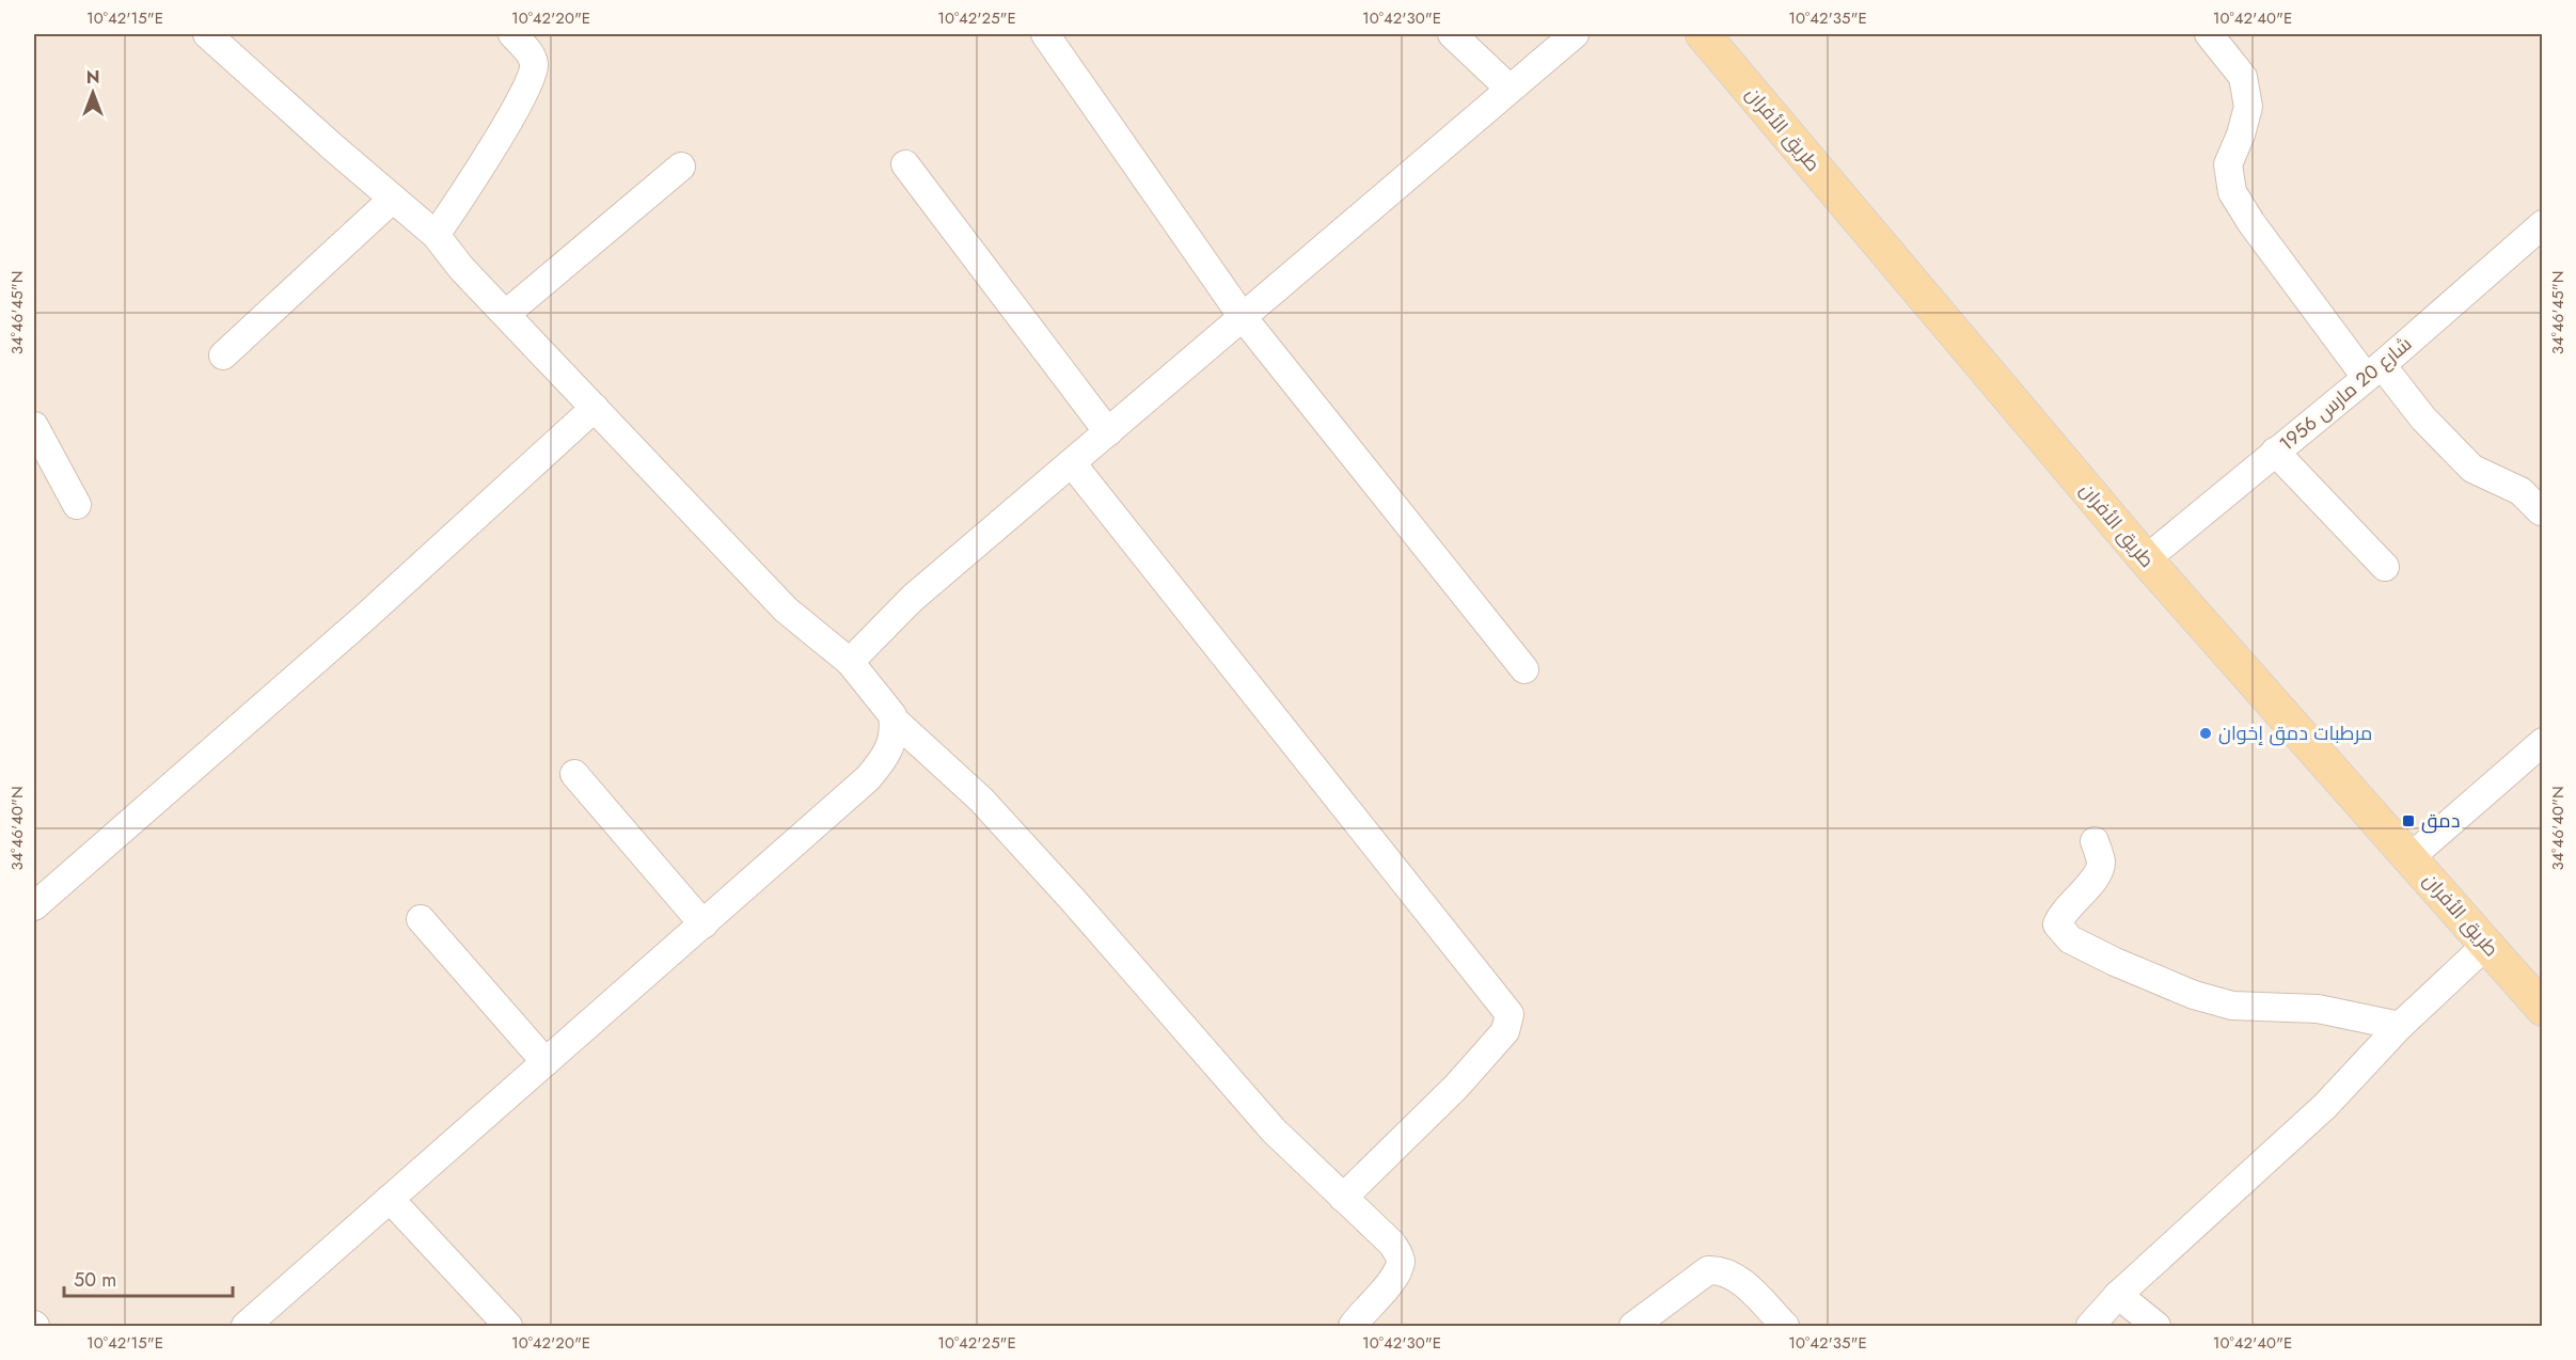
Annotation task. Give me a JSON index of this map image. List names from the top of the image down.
{
  "streets": {
    "main road": ["طريق الأفران"],
    "street": ["شارع 20 مارس 1956"]
  },
  "crossings": [
    ["طريق الأفران", "شارع 20 مارس 1956"]
  ],
  "places": {
    "other": ["مرطبات دمق إخوان"],
    "transit": ["دمق"]
  },
  "scale_bar": "50 m",
  "north": "top",
  "coordinates": [
    "10°42'15\"E",
    "10°42'20\"E",
    "10°42'25\"E",
    "10°42'30\"E",
    "10°42'35\"E",
    "10°42'40\"E",
    "34°46'45\"N",
    "34°46'40\"N"
  ]
}
